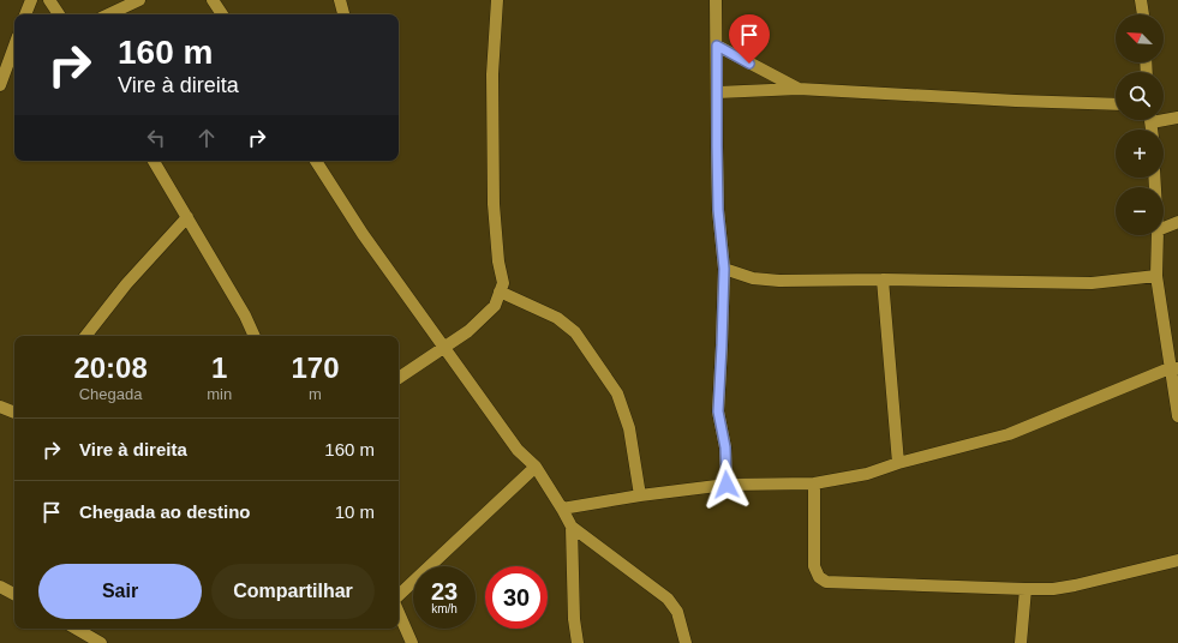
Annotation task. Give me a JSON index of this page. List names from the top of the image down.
{
  "north": "top left",
  "page": {
    "map_buttons": ["+", "−"],
    "turn": ["160 m", "Vire à direita"],
    "eta": [
      "20:08",
      "Chegada",
      "1",
      "min",
      "170",
      "m"
    ],
    "list": [
      {
        "name": "Vire à direita",
        "value": "160 m"
      },
      {
        "name": "Chegada ao destino",
        "value": "10 m"
      }
    ],
    "buttons": ["Sair", "Compartilhar"],
    "speed": "23 km/h",
    "limit": "30"
  }
}
